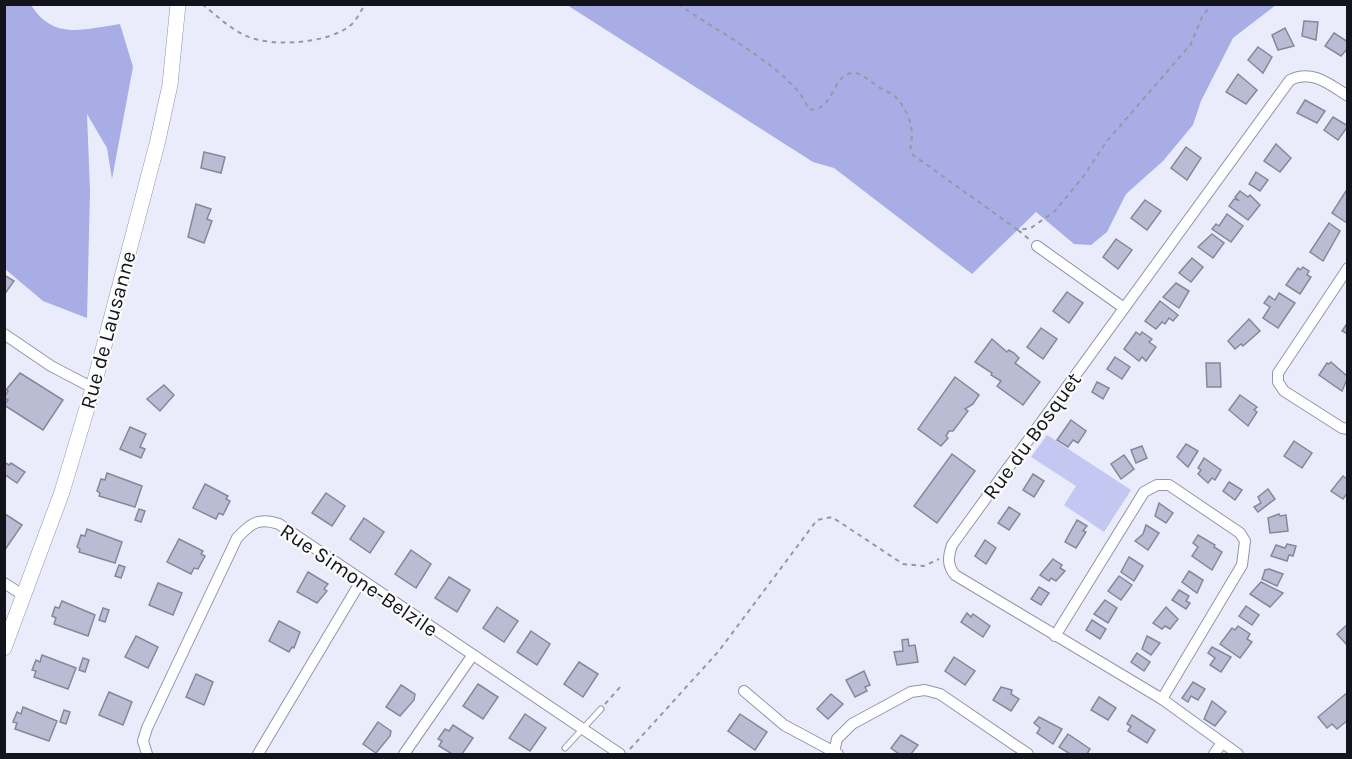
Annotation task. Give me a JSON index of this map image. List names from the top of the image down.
{
  "streets": {
    "street": ["Rue de Lausanne", "Rue du Bosquet", "Rue Simone-Belzile"]
  }
}
